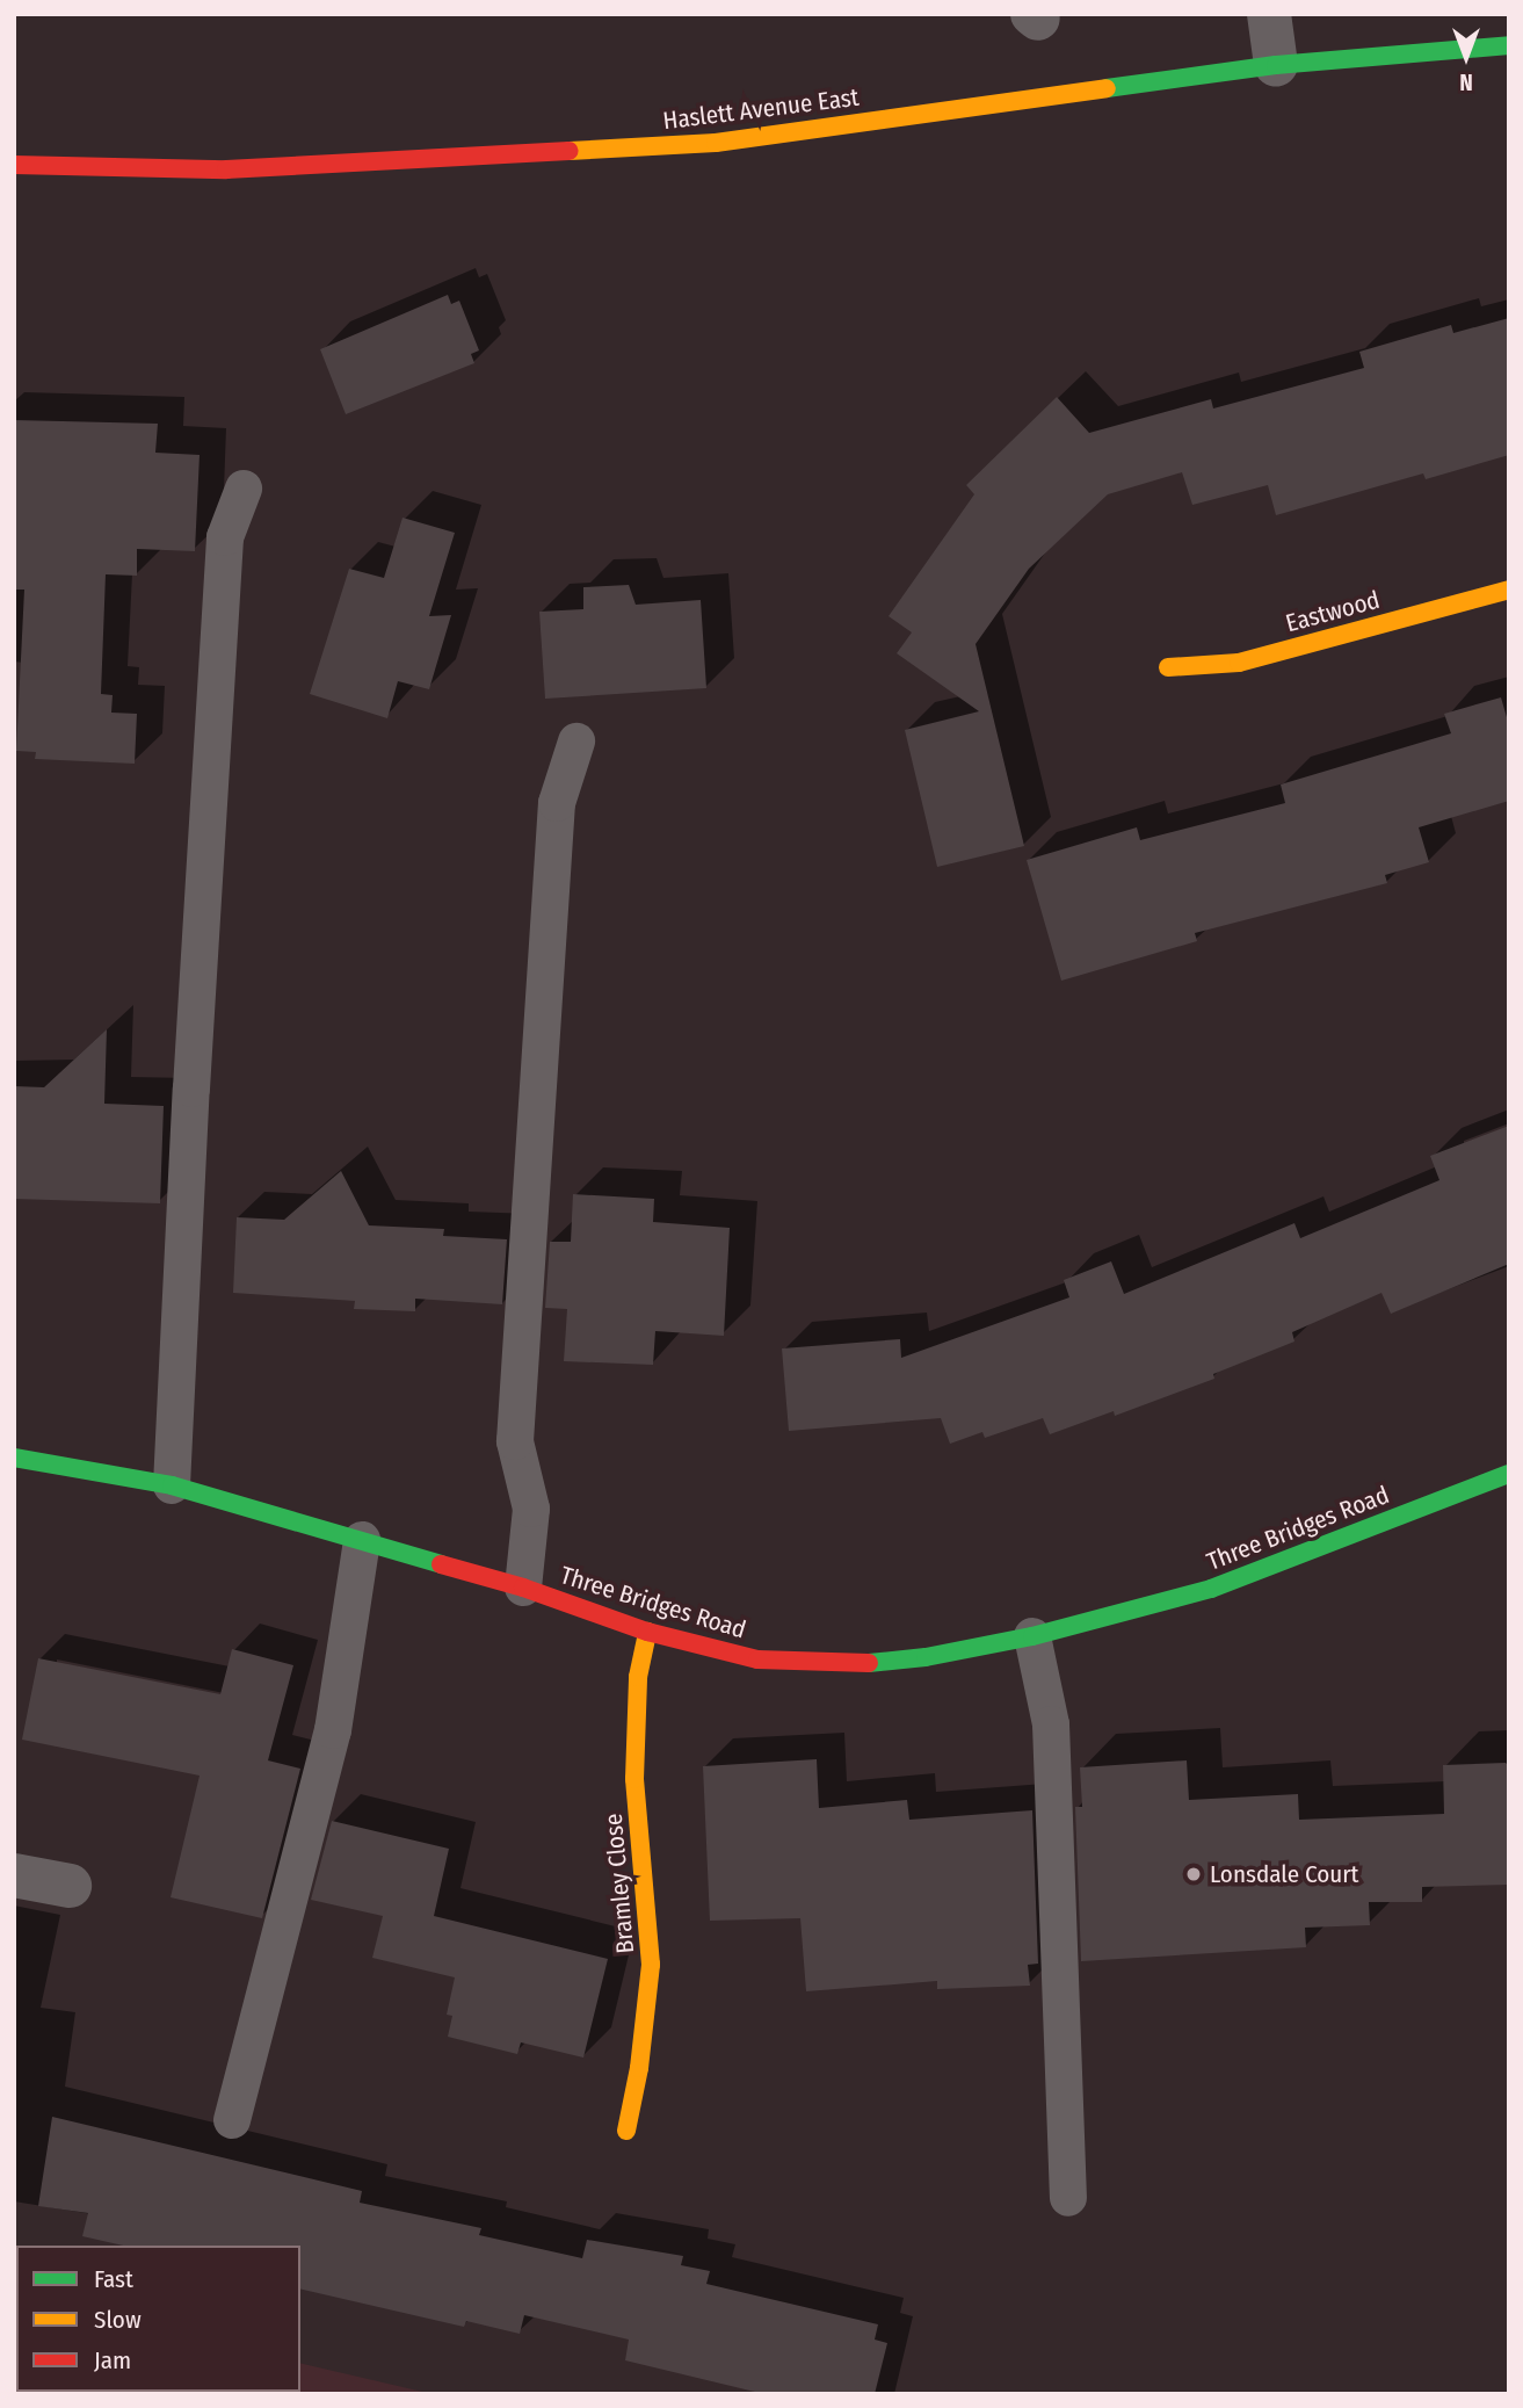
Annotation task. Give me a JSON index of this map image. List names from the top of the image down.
{
  "streets": {
    "street": [
      "Haslett Avenue East",
      "Eastwood",
      "Three Bridges Road",
      "Bramley Close"
    ]
  },
  "crossings": [
    ["Three Bridges Road", "Bramley Close"]
  ],
  "places": ["Lonsdale Court"],
  "legend": ["Fast", "Slow", "Jam"],
  "north": "bottom"
}
